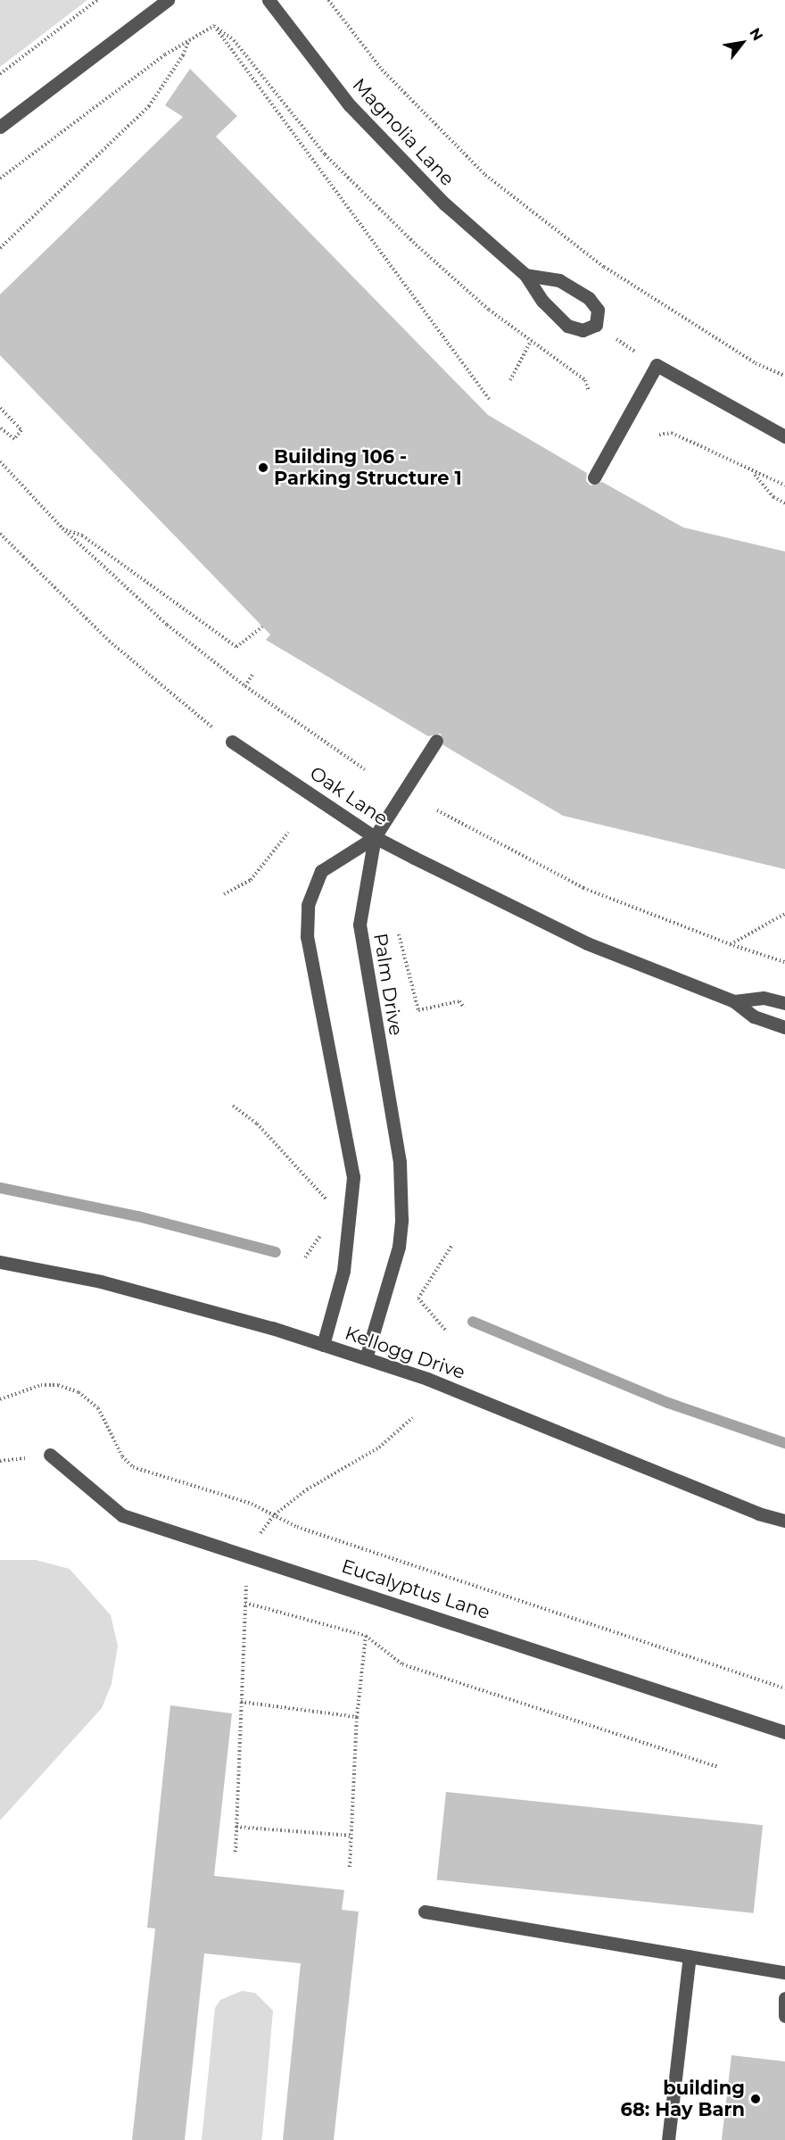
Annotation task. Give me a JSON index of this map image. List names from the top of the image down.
{
  "streets": {
    "street": [
      "Magnolia Lane",
      "Oak Lane",
      "Palm Drive",
      "Kellogg Drive",
      "Eucalyptus Lane"
    ]
  },
  "crossings": [
    ["Oak Lane", "Palm Drive"],
    ["Palm Drive", "Kellogg Drive"]
  ],
  "places": ["Building 106 - Parking Structure 1", "building 68: Hay Barn"],
  "north": "top right"
}
